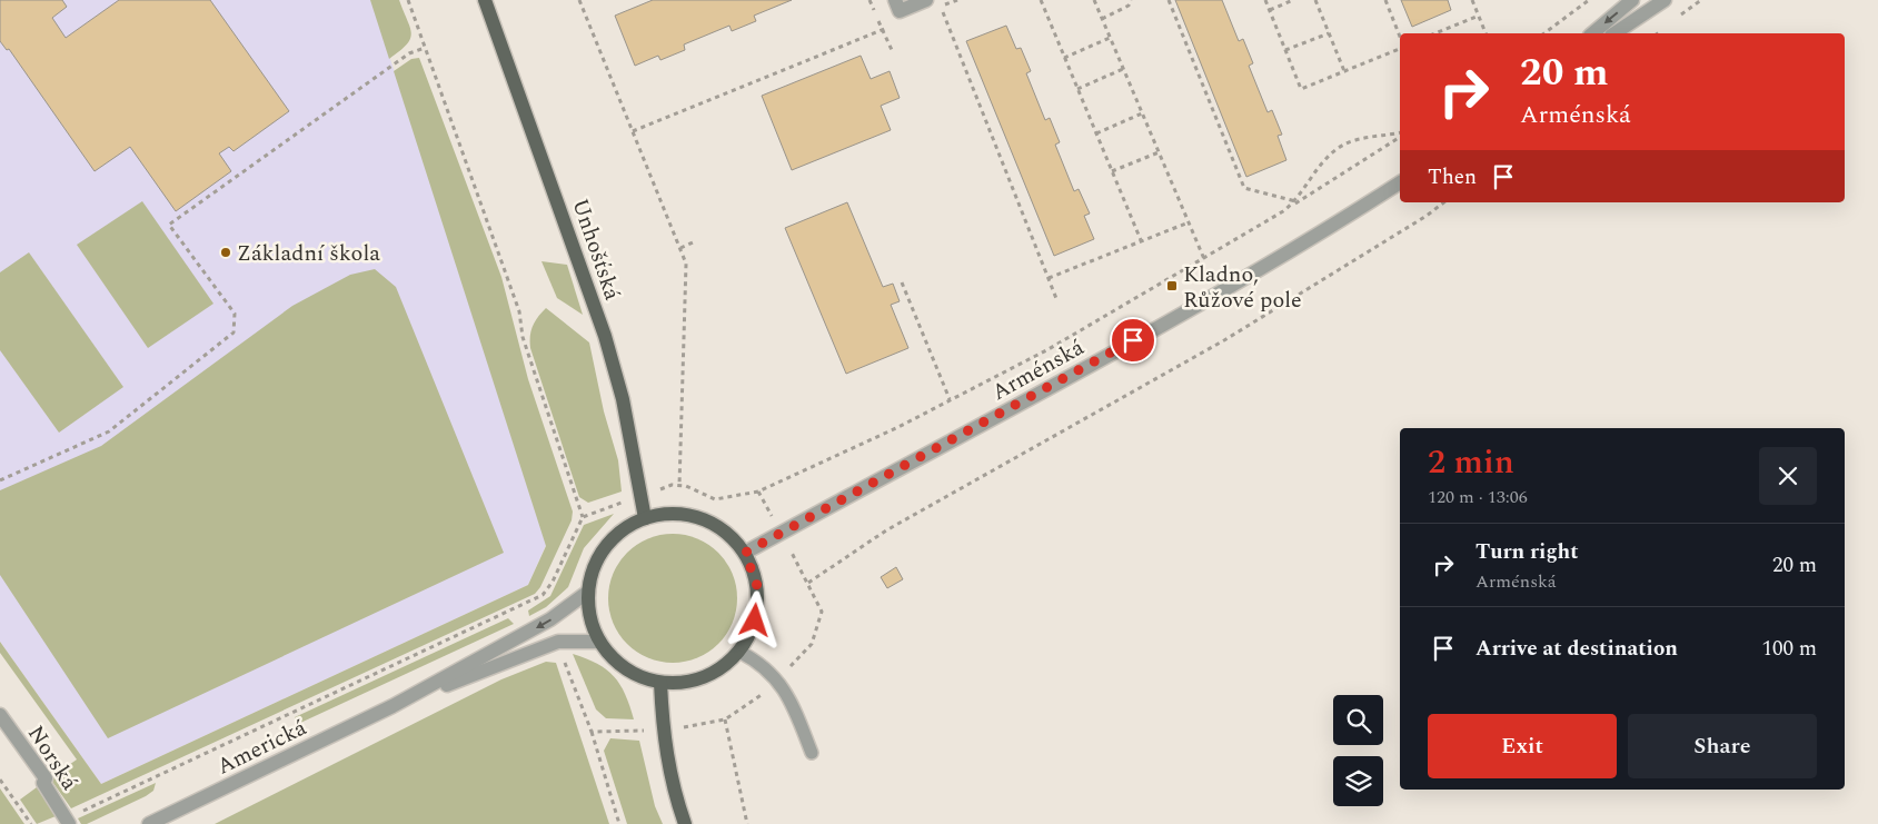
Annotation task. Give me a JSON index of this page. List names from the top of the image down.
{
  "streets": {
    "main road": ["Unhošťská"],
    "street": ["Arménská", "Americká", "Norská"]
  },
  "crossings": [
    ["Unhošťská", "Arménská"],
    ["Unhošťská", "Americká"],
    ["Arménská", "Americká"]
  ],
  "places": {
    "other": ["Základní škola"],
    "transit": ["Kladno, Růžové pole"]
  },
  "page": {
    "turn": ["20 m", "Arménská"],
    "then": "Then",
    "heading": ["2 min", "120 m · 13:06"],
    "list": [
      {
        "name": "Turn right",
        "note": "Arménská",
        "value": "20 m"
      },
      {
        "name": "Arrive at destination",
        "value": "100 m"
      }
    ],
    "buttons": ["Exit", "Share"]
  }
}
